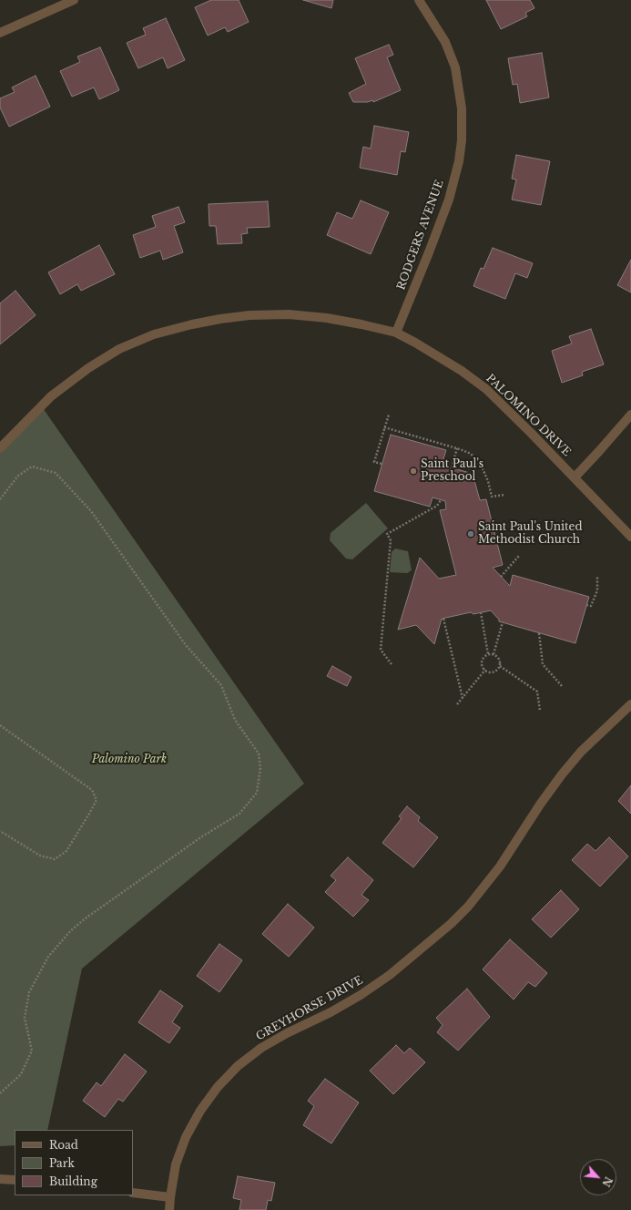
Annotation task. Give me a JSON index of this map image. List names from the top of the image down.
{
  "streets": {
    "street": ["RODGERS AVENUE", "PALOMINO DRIVE", "GREYHORSE DRIVE"]
  },
  "crossings": [
    ["RODGERS AVENUE", "PALOMINO DRIVE"]
  ],
  "parks": ["Palomino Park"],
  "places": ["Saint Paul's Preschool", "Saint Paul's United Methodist Church"],
  "legend": ["Road", "Park", "Building"],
  "north": "bottom right"
}
